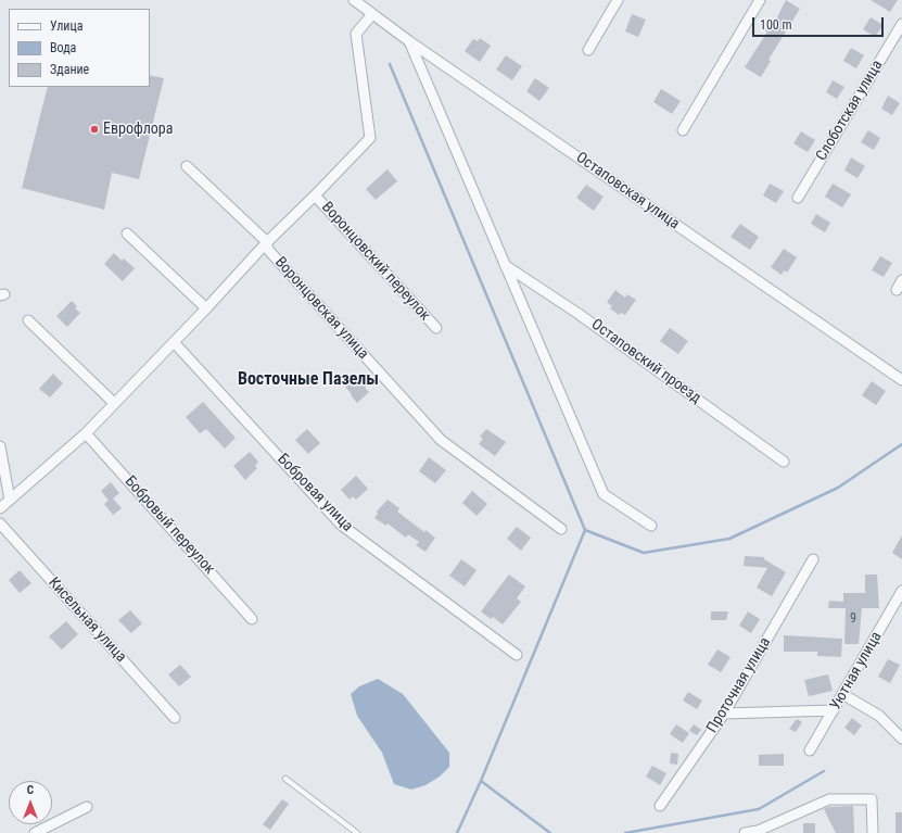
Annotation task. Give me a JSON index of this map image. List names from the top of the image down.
{
  "streets": {
    "street": [
      "Слоботская улица",
      "Остаповская улица",
      "Воронцовский переулок",
      "Воронцовская улица",
      "Остаповский проезд",
      "Бобровая улица",
      "Бобровый переулок",
      "Кисельная улица",
      "Уютная улица",
      "Проточная улица"
    ]
  },
  "districts": ["Восточные Пазелы"],
  "places": ["Еврофлора"],
  "house_numbers": ["9"],
  "legend": ["Улица", "Вода", "Здание"],
  "scale_bar": "100 m",
  "north": "top"
}
